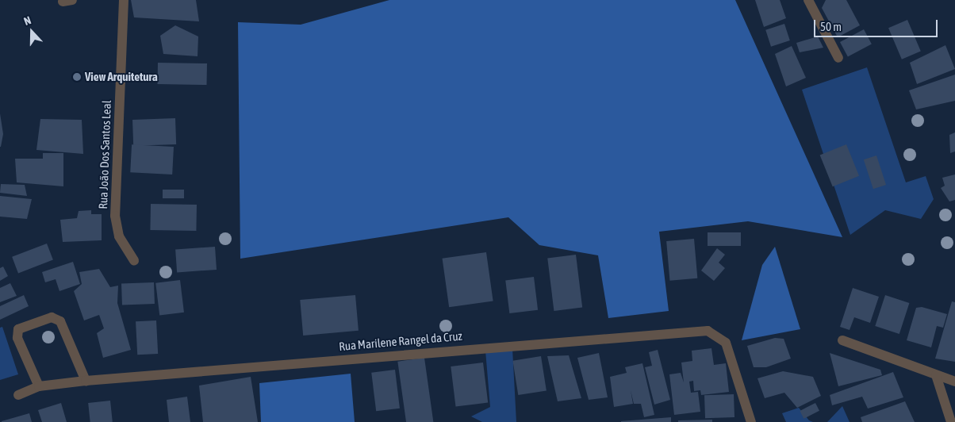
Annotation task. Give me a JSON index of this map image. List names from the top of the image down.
{
  "streets": {
    "street": ["Rua João Dos Santos Leal", "Rua Marilene Rangel da Cruz"]
  },
  "places": ["View Arquitetura"],
  "scale_bar": "50 m",
  "north": "top"
}
